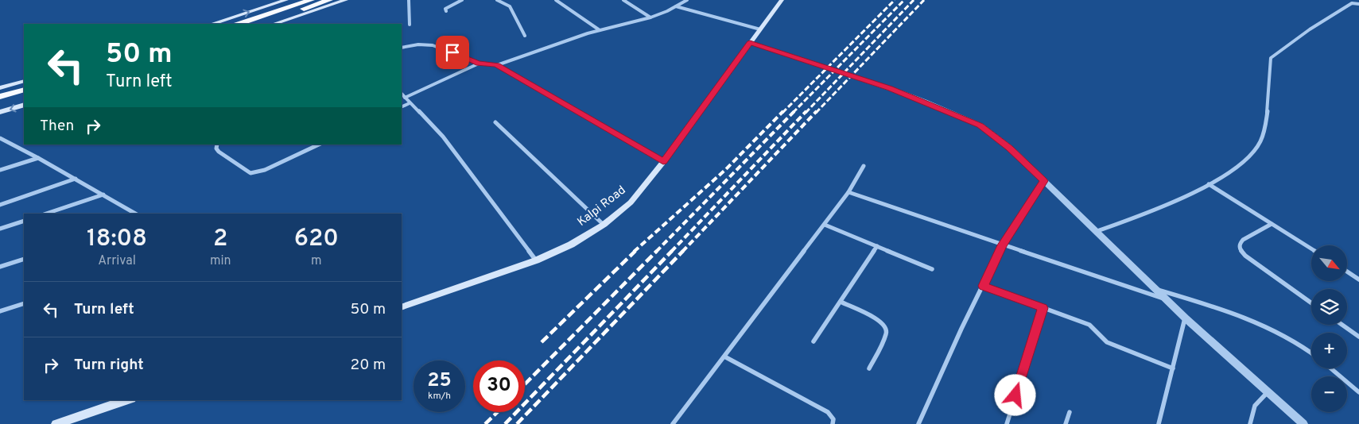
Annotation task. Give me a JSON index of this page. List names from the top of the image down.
{
  "streets": {
    "main road": ["Kalpi Road"]
  },
  "north": "bottom right",
  "page": {
    "turn": ["50 m", "Turn left"],
    "then": "Then",
    "eta": [
      "18:08",
      "Arrival",
      "2",
      "min",
      "620",
      "m"
    ],
    "map_buttons": ["+", "−"],
    "list": [
      {
        "name": "Turn left",
        "value": "50 m"
      },
      {
        "name": "Turn right",
        "value": "20 m"
      }
    ],
    "speed": "25 km/h",
    "limit": "30"
  }
}
